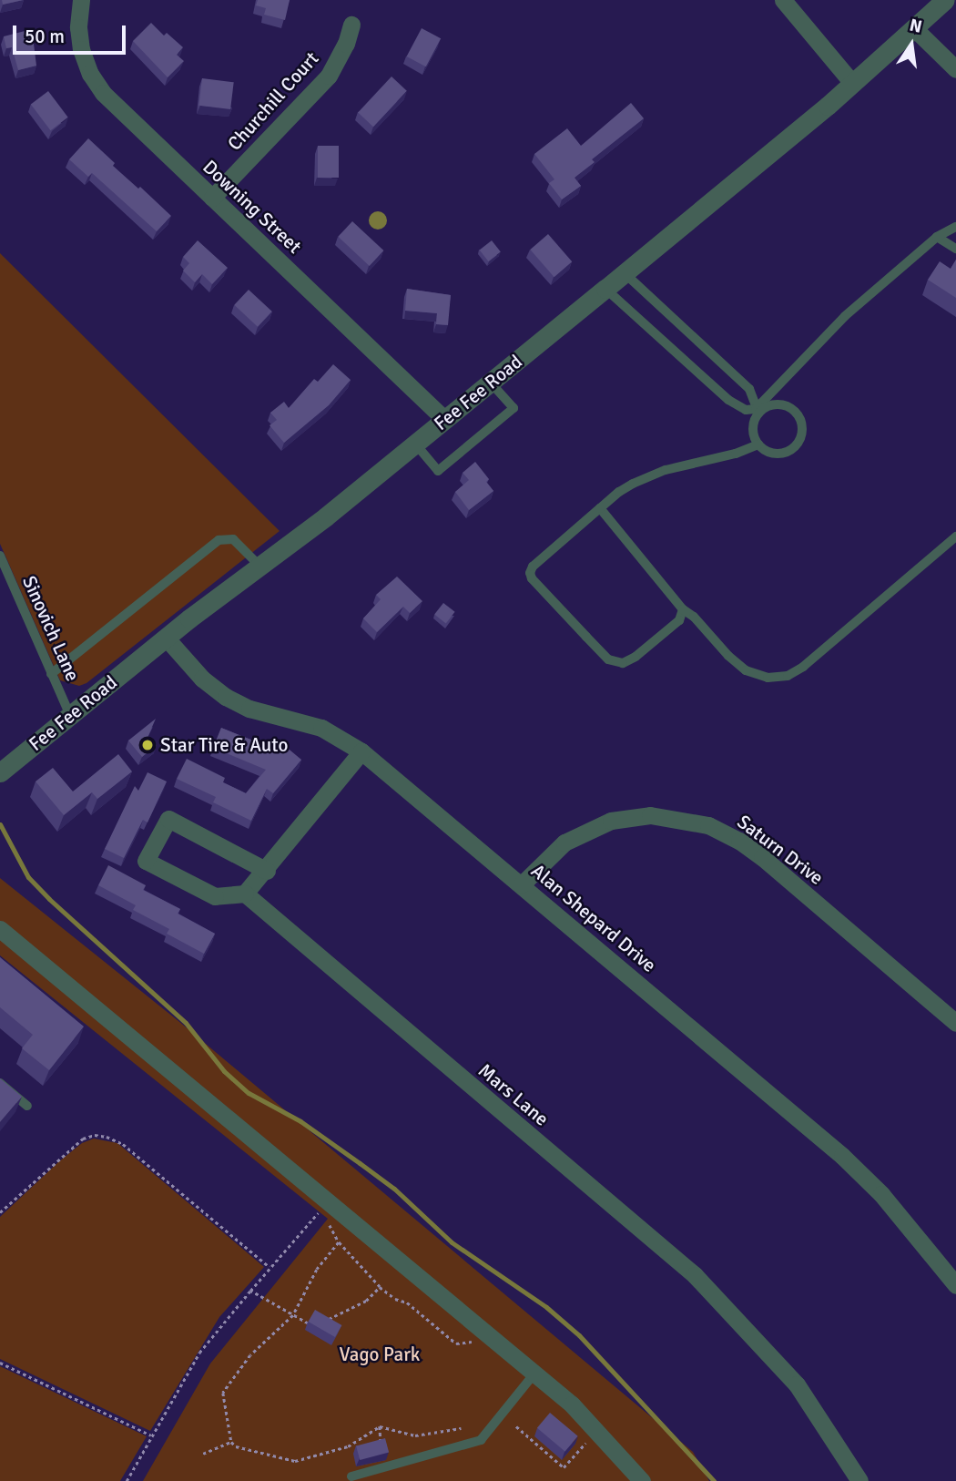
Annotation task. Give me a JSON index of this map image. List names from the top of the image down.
{
  "streets": {
    "street": [
      "Churchill Court",
      "Downing Street",
      "Fee Fee Road",
      "Saturn Drive",
      "Alan Shepard Drive",
      "Mars Lane"
    ],
    "lane": ["Sinovich Lane"]
  },
  "crossings": [
    ["Churchill Court", "Downing Street"],
    ["Downing Street", "Fee Fee Road"],
    ["Fee Fee Road", "Sinovich Lane"],
    ["Fee Fee Road", "Alan Shepard Drive"],
    ["Saturn Drive", "Alan Shepard Drive"]
  ],
  "parks": ["Vago Park"],
  "places": ["Star Tire & Auto"],
  "scale_bar": "50 m",
  "north": "top"
}
